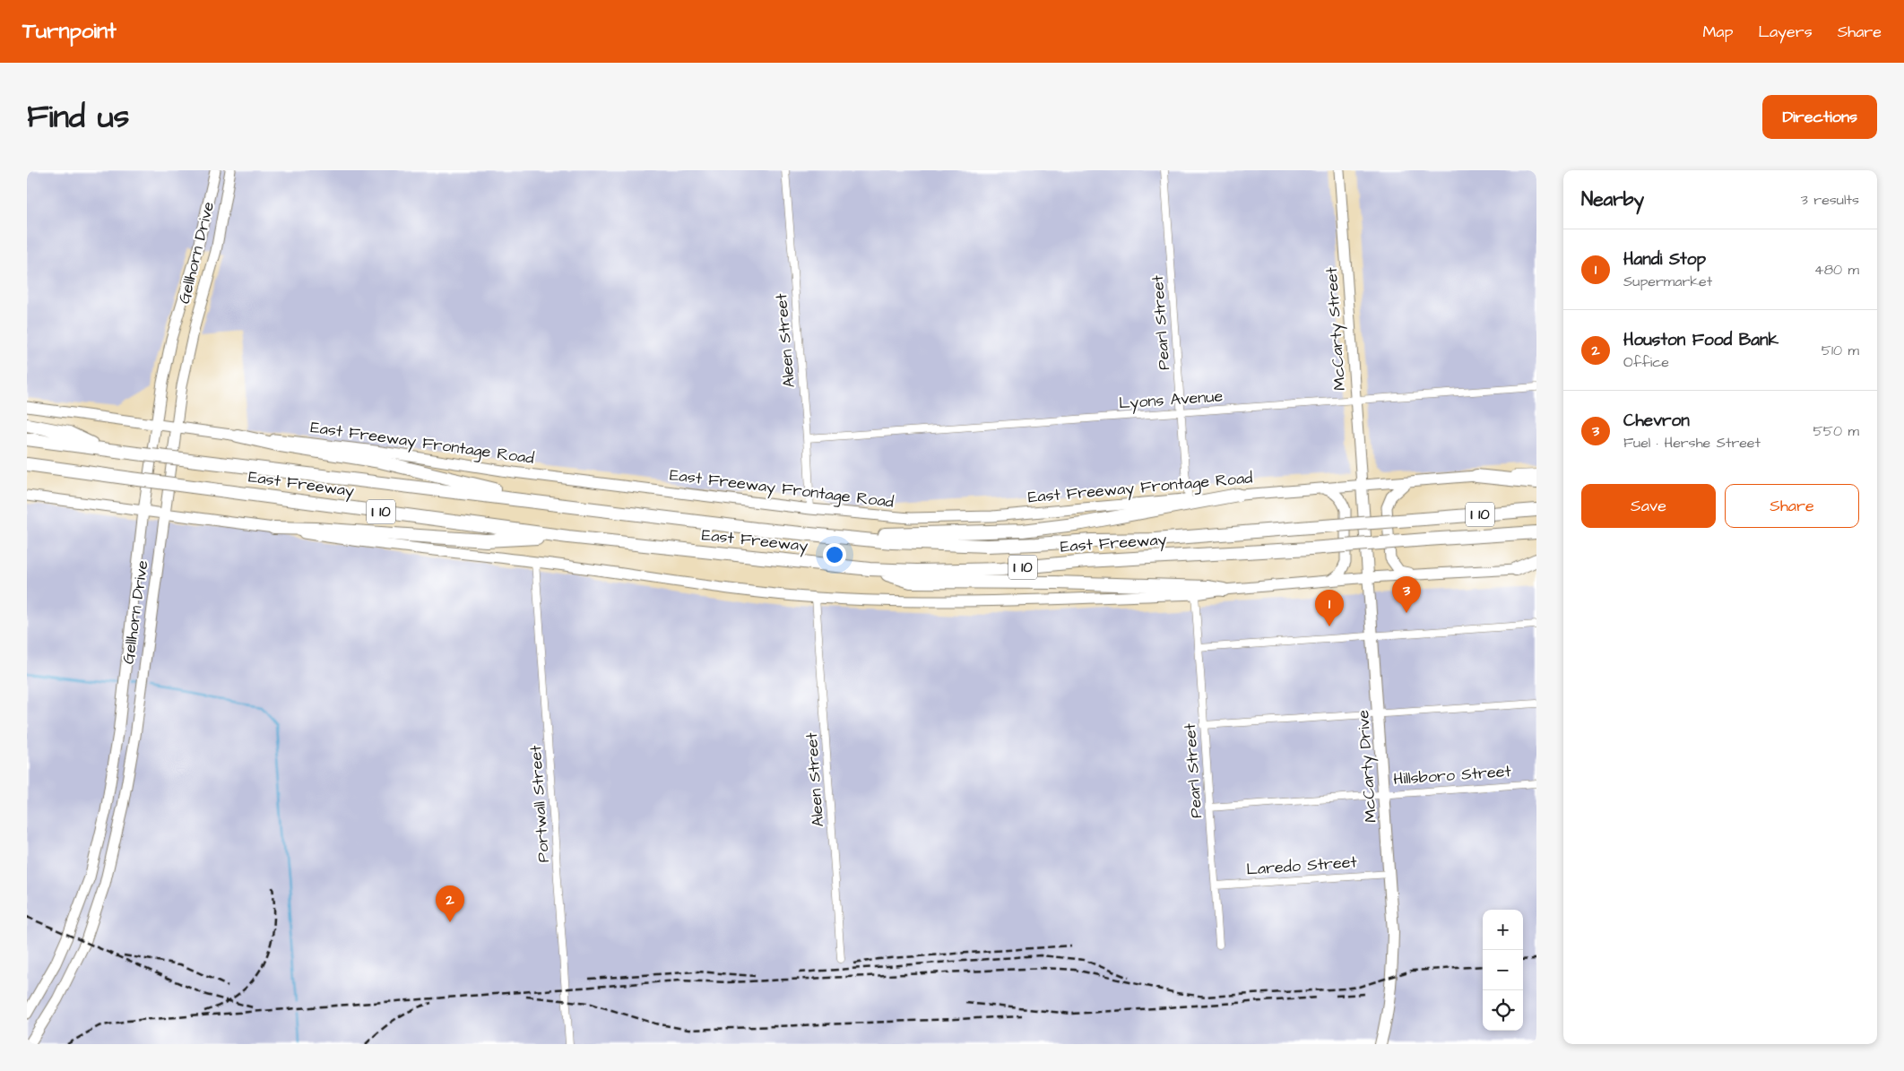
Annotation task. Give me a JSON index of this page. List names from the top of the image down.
{
  "streets": {
    "highway": ["East Freeway", "I 10"],
    "main road": [
      "Gellhorn Drive",
      "McCarty Street",
      "East Freeway Frontage Road",
      "McCarty Drive"
    ],
    "street": [
      "Pearl Street",
      "Aleen Street",
      "Lyons Avenue",
      "Hillsboro Street",
      "Portwall Street",
      "Laredo Street"
    ]
  },
  "crossings": [
    ["Gellhorn Drive", "East Freeway Frontage Road"],
    ["Pearl Street", "Lyons Avenue"],
    ["Pearl Street", "East Freeway Frontage Road"],
    ["Pearl Street", "Hillsboro Street"],
    ["Pearl Street", "Laredo Street"],
    ["McCarty Street", "Lyons Avenue"],
    ["McCarty Street", "East Freeway Frontage Road"],
    ["McCarty Street", "McCarty Drive"],
    ["Aleen Street", "Lyons Avenue"],
    ["Aleen Street", "East Freeway Frontage Road"],
    ["East Freeway Frontage Road", "McCarty Drive"],
    ["McCarty Drive", "Hillsboro Street"],
    ["McCarty Drive", "Laredo Street"]
  ],
  "page": {
    "header": "Turnpoint",
    "nav": ["Map", "Layers", "Share"],
    "title": "Find us",
    "buttons": [
      "Directions",
      ["Save", "Share"]
    ],
    "heading": ["Nearby", "3 results"],
    "list": [
      {
        "mark": "1",
        "name": "Handi Stop",
        "note": "Supermarket",
        "value": "480 m"
      },
      {
        "mark": "2",
        "name": "Houston Food Bank",
        "note": "Office",
        "value": "510 m"
      },
      {
        "mark": "3",
        "name": "Chevron",
        "note": "Fuel · Hershe Street",
        "value": "550 m"
      }
    ],
    "pins": ["3", "1", "2"],
    "map_buttons": ["+", "−"]
  }
}
